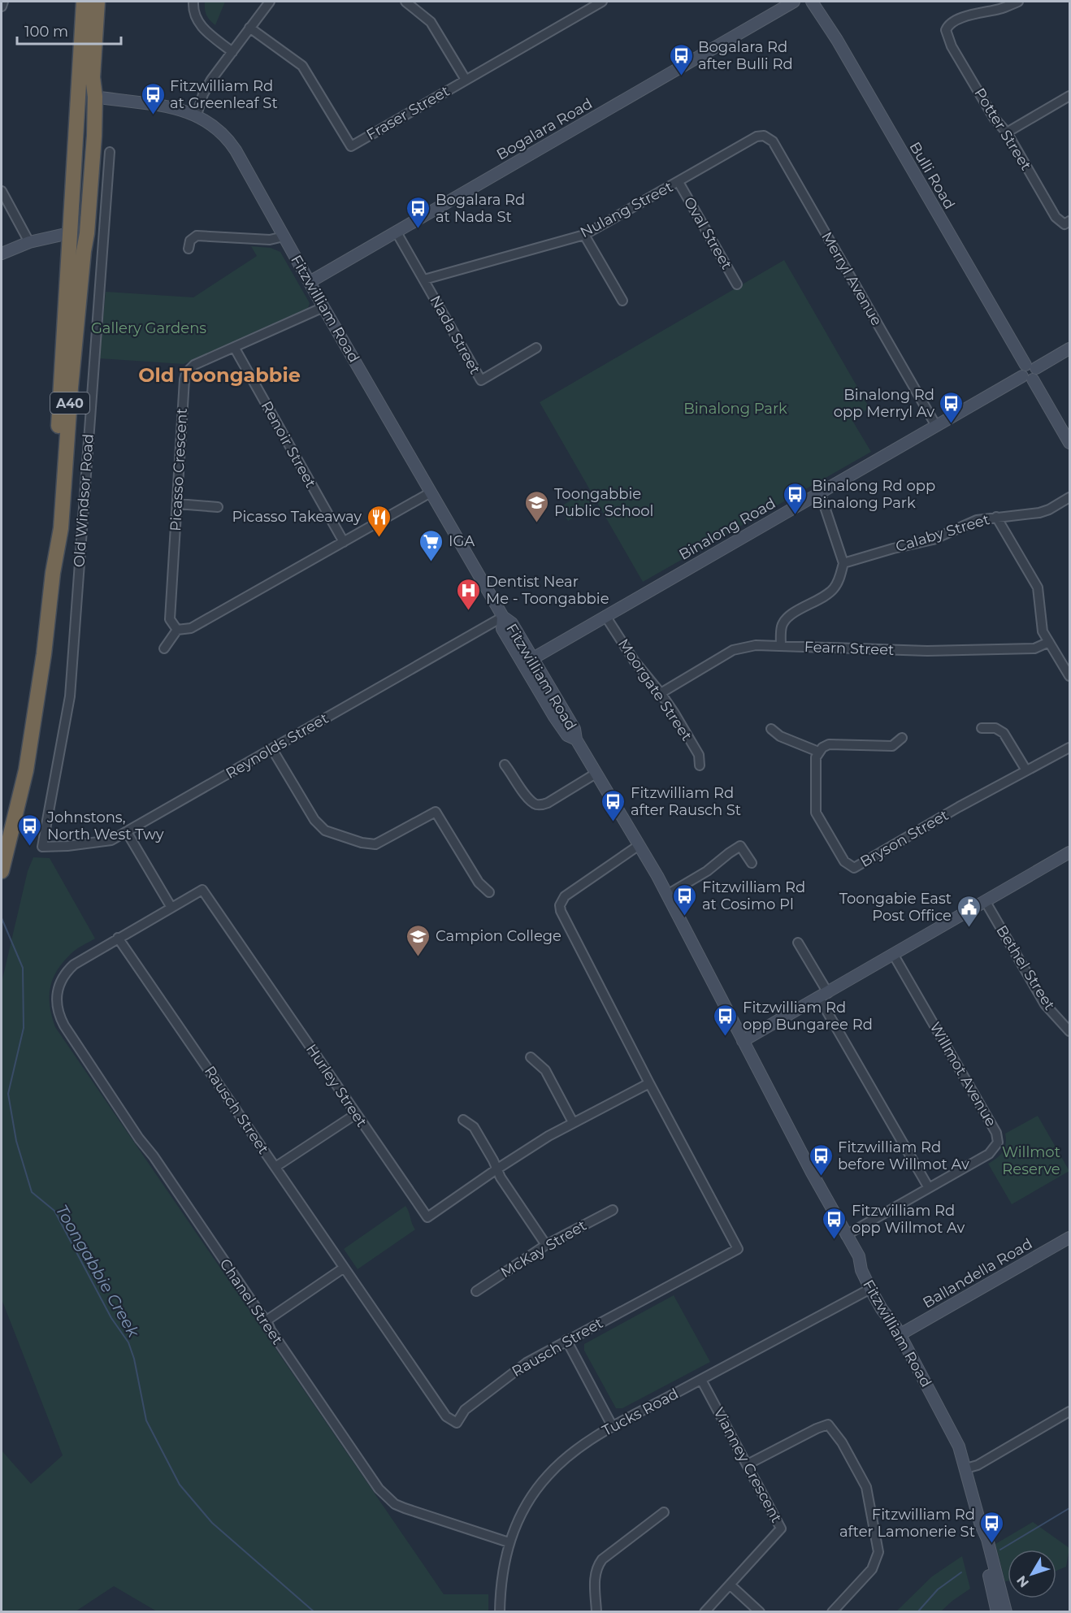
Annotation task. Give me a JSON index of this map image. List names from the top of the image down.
{
  "streets": {
    "highway": ["Fitzwilliam Road", "A40", "Old Windsor Road"],
    "street": [
      "Fraser Street",
      "Bogalara Road",
      "Potter Street",
      "Bulli Road",
      "Nulang Street",
      "Oval Street",
      "Merryl Avenue",
      "Nada Street",
      "Renoir Street",
      "Picasso Crescent",
      "Binalong Road",
      "Calaby Street",
      "Fearn Street",
      "Moorgate Street",
      "Reynolds Street",
      "Bryson Street",
      "Bethel Street",
      "Willmot Avenue",
      "Hurley Street",
      "Rausch Street",
      "McKay Street",
      "Ballandella Road",
      "Chanel Street",
      "Tucks Road",
      "Vianney Crescent"
    ]
  },
  "crossings": [
    ["Bogalara Road", "Fitzwilliam Road"],
    ["Bogalara Road", "Nada Street"],
    ["Bulli Road", "Binalong Road"],
    ["Nulang Street", "Oval Street"],
    ["Nulang Street", "Merryl Avenue"],
    ["Nulang Street", "Nada Street"],
    ["Merryl Avenue", "Binalong Road"],
    ["Fitzwilliam Road", "Picasso Crescent"],
    ["Fitzwilliam Road", "Old Windsor Road"],
    ["Fitzwilliam Road", "Binalong Road"],
    ["Fitzwilliam Road", "Reynolds Street"],
    ["Fitzwilliam Road", "Willmot Avenue"],
    ["Fitzwilliam Road", "Rausch Street"],
    ["Fitzwilliam Road", "Ballandella Road"],
    ["Fitzwilliam Road", "Tucks Road"],
    ["Renoir Street", "Picasso Crescent"],
    ["Old Windsor Road", "Reynolds Street"],
    ["Binalong Road", "Moorgate Street"],
    ["Fearn Street", "Moorgate Street"],
    ["Hurley Street", "Rausch Street"],
    ["Hurley Street", "Chanel Street"],
    ["Chanel Street", "Tucks Road"],
    ["Tucks Road", "Vianney Crescent"]
  ],
  "districts": ["Old Toongabbie"],
  "water": ["Toongabbie Creek"],
  "parks": ["Gallery Gardens", "Binalong Park", "Willmot Reserve"],
  "places": {
    "bus stop": [
      "Bogalara Rd after Bulli Rd",
      "Fitzwilliam Rd at Greenleaf St",
      "Bogalara Rd at Nada St",
      "Binalong Rd opp Merryl Av",
      "Binalong Rd opp Binalong Park",
      "Fitzwilliam Rd after Rausch St",
      "Johnstons, North West Twy",
      "Fitzwilliam Rd at Cosimo Pl",
      "Fitzwilliam Rd opp Bungaree Rd",
      "Fitzwilliam Rd before Willmot Av",
      "Fitzwilliam Rd opp Willmot Av",
      "Fitzwilliam Rd after Lamonerie St"
    ],
    "school or university": ["Toongabbie Public School", "Campion College"],
    "restaurant": ["Picasso Takeaway"],
    "supermarket": ["IGA"],
    "hospital": ["Dentist Near Me - Toongabbie"],
    "public building": ["Toongabie East Post Office"]
  },
  "scale_bar": "100 m",
  "north": "bottom left"
}
